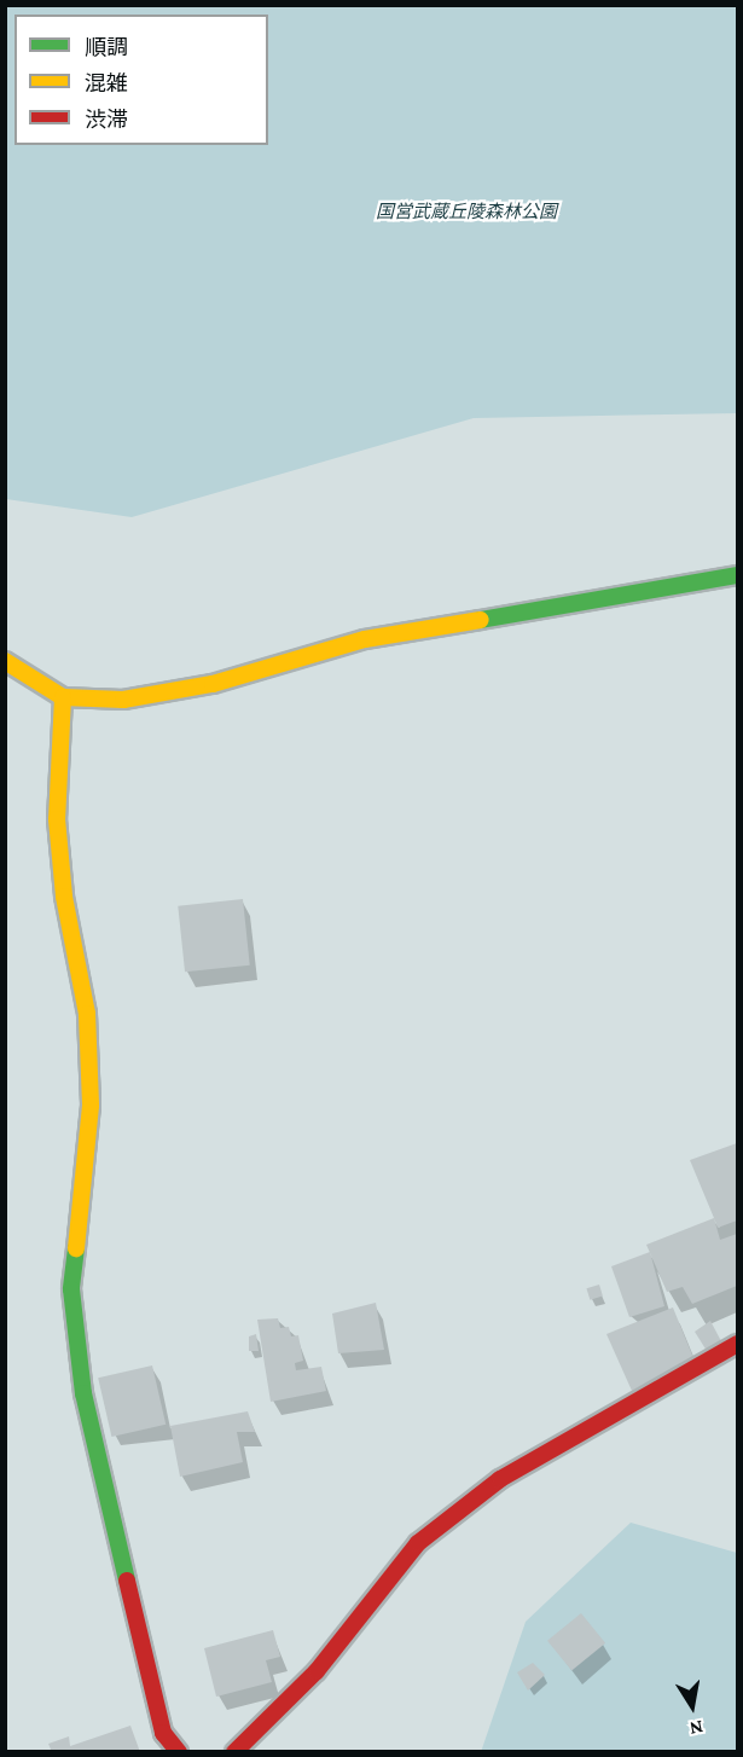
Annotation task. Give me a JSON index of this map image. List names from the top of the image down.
{
  "parks": ["国営武蔵丘陵森林公園"],
  "legend": ["順調", "混雑", "渋滞"],
  "north": "bottom"
}
